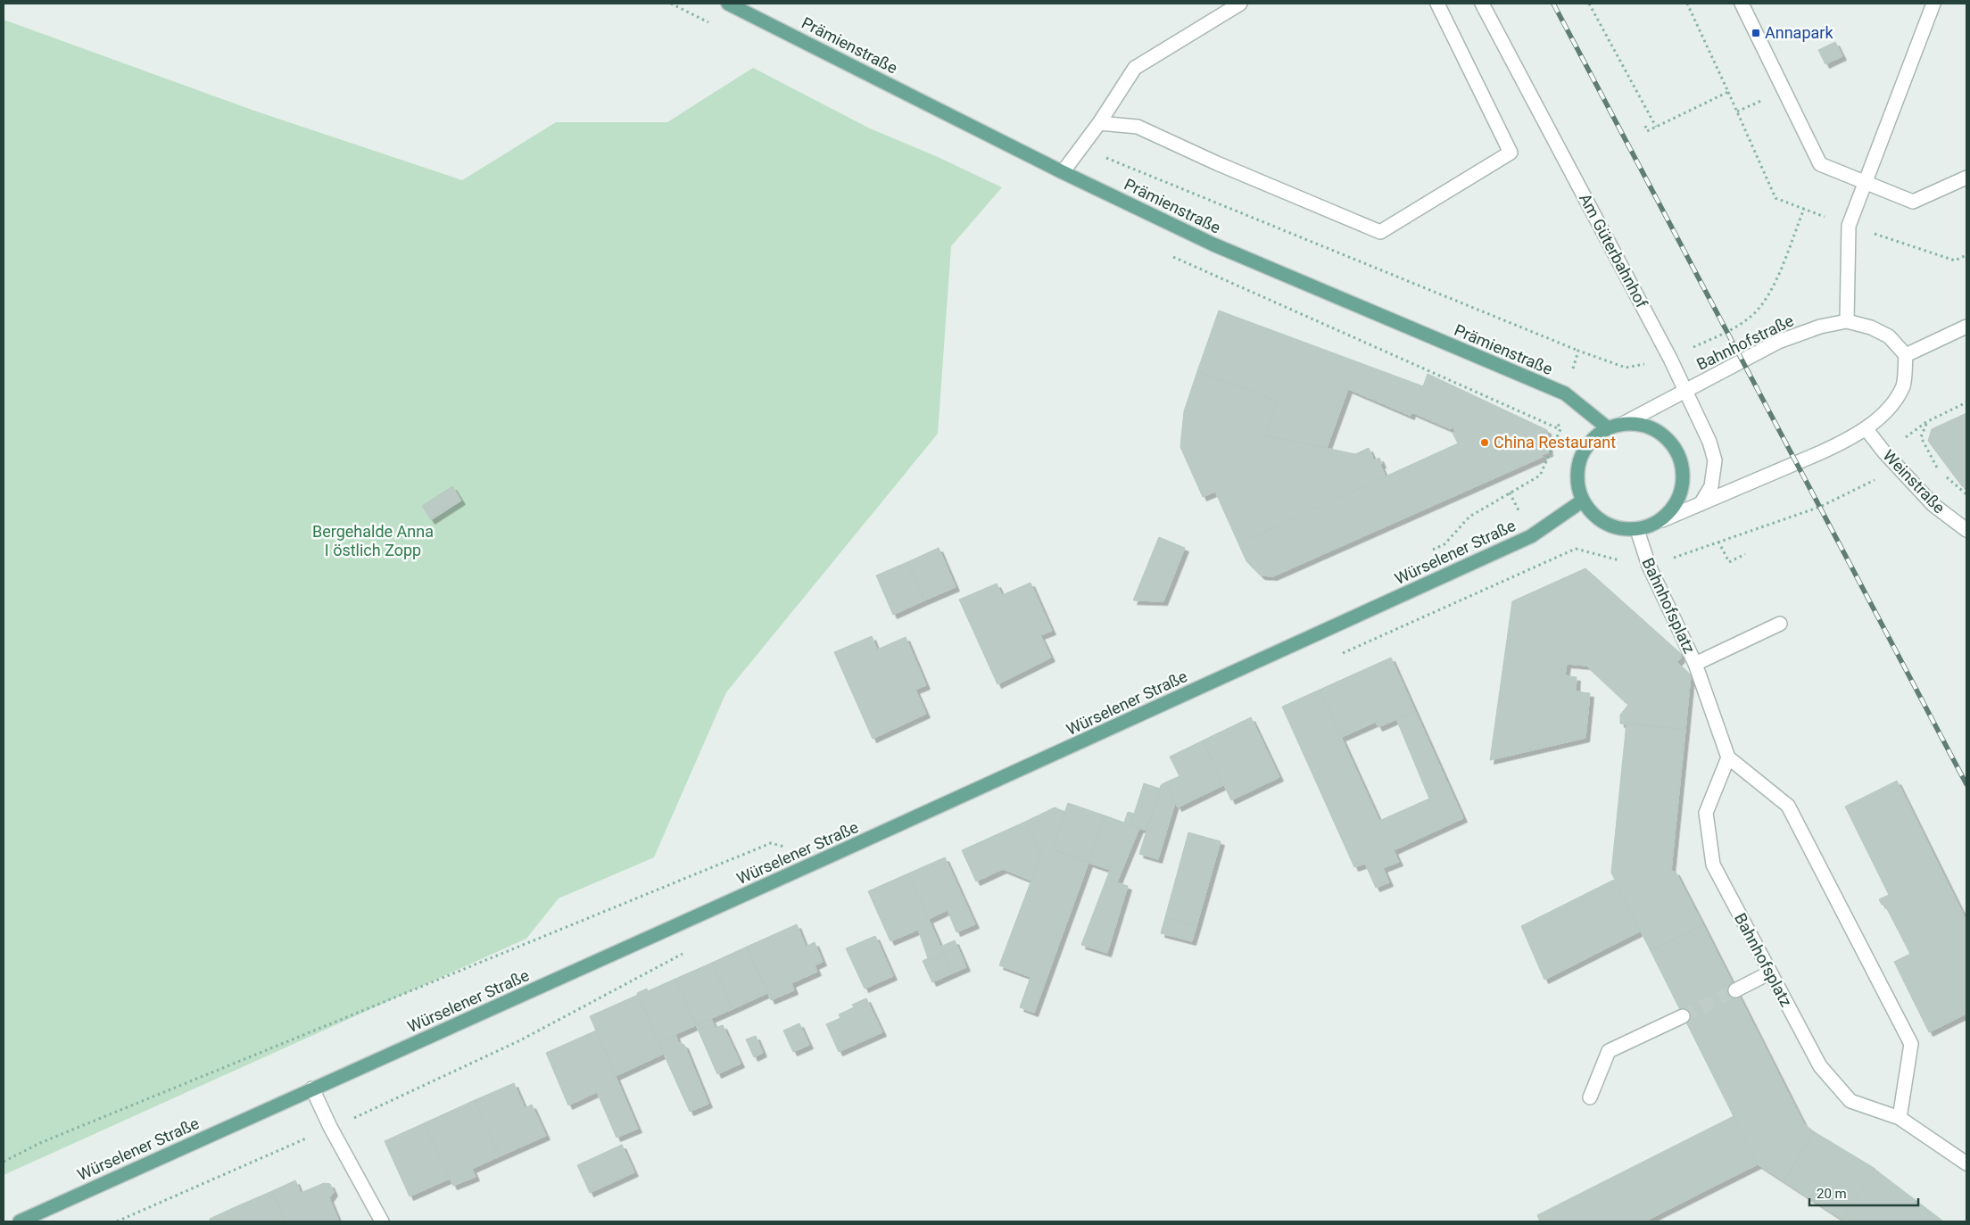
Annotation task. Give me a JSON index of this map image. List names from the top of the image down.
{
  "streets": {
    "main road": ["Prämienstraße", "Bahnhofstraße", "Würselener Straße"],
    "street": ["Am Güterbahnhof", "Weinstraße", "Bahnhofsplatz"]
  },
  "crossings": [
    ["Prämienstraße", "Bahnhofstraße"],
    ["Prämienstraße", "Würselener Straße"],
    ["Prämienstraße", "Bahnhofsplatz"],
    ["Am Güterbahnhof", "Bahnhofstraße"],
    ["Bahnhofstraße", "Weinstraße"],
    ["Bahnhofstraße", "Würselener Straße"],
    ["Bahnhofstraße", "Bahnhofsplatz"],
    ["Würselener Straße", "Bahnhofsplatz"]
  ],
  "parks": ["Bergehalde Anna I östlich Zopp"],
  "places": {
    "transit": ["Annapark"],
    "other": ["China Restaurant"]
  },
  "scale_bar": "20 m"
}
